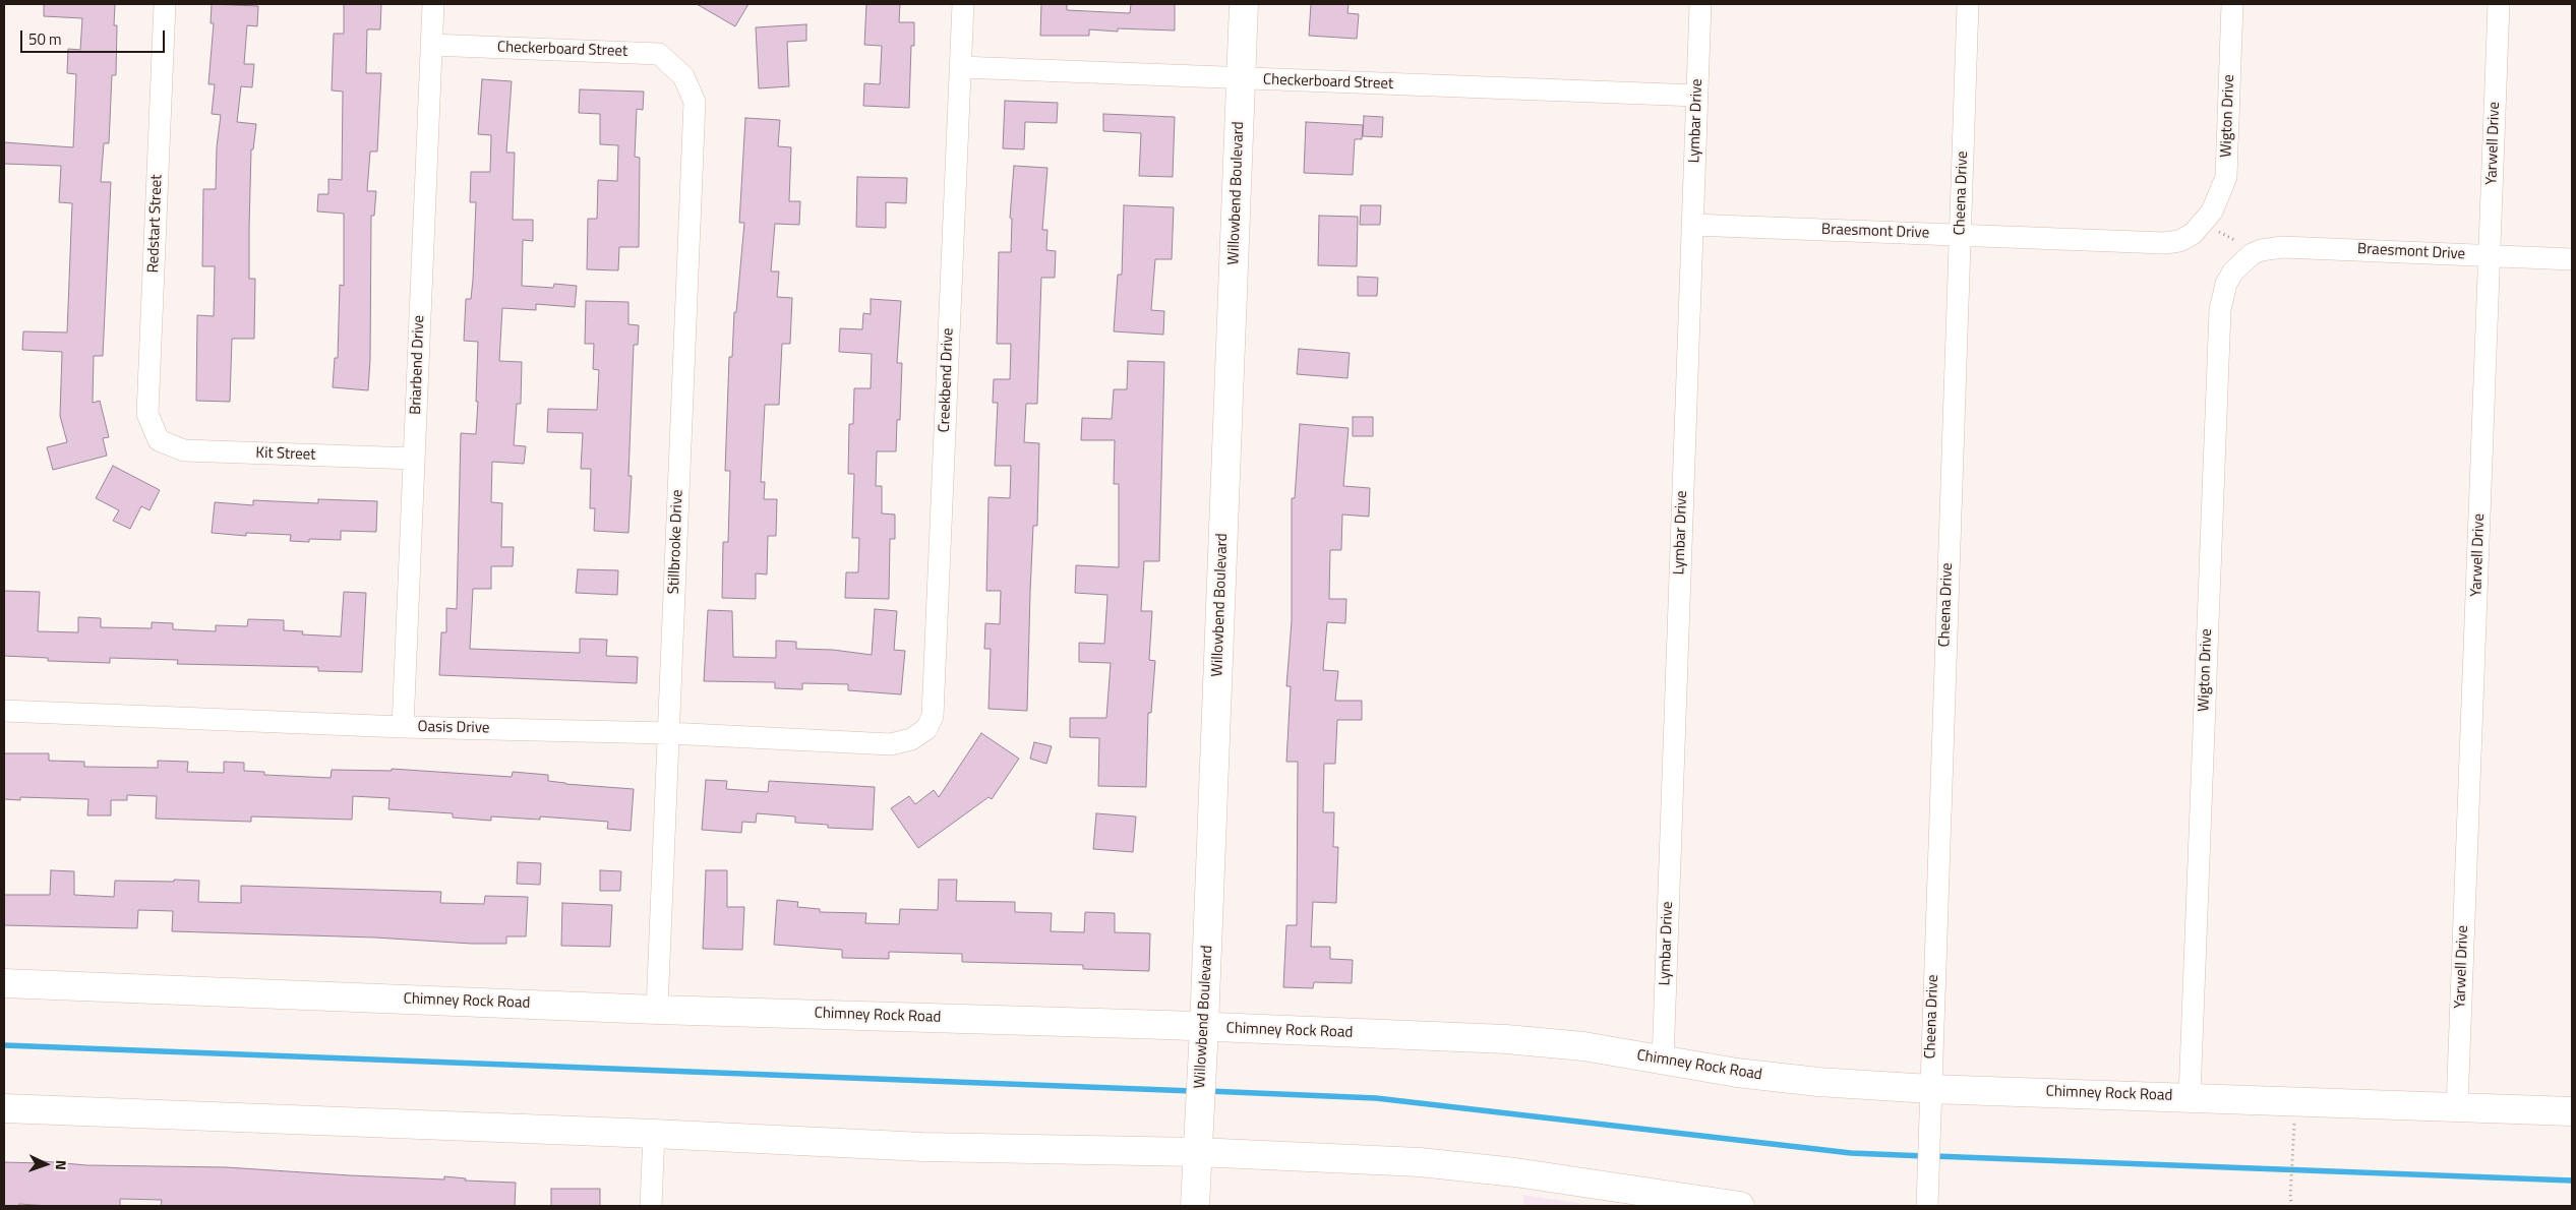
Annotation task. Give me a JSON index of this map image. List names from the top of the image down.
{
  "streets": {
    "main road": ["Willowbend Boulevard", "Chimney Rock Road"],
    "street": [
      "Checkerboard Street",
      "Wigton Drive",
      "Lymbar Drive",
      "Yarwell Drive",
      "Cheena Drive",
      "Redstart Street",
      "Braesmont Drive",
      "Briarbend Drive",
      "Creekbend Drive",
      "Kit Street",
      "Stillbrooke Drive",
      "Oasis Drive"
    ]
  },
  "crossings": [
    ["Checkerboard Street", "Lymbar Drive"],
    ["Checkerboard Street", "Willowbend Boulevard"],
    ["Checkerboard Street", "Briarbend Drive"],
    ["Checkerboard Street", "Creekbend Drive"],
    ["Checkerboard Street", "Stillbrooke Drive"],
    ["Wigton Drive", "Braesmont Drive"],
    ["Wigton Drive", "Chimney Rock Road"],
    ["Lymbar Drive", "Braesmont Drive"],
    ["Lymbar Drive", "Chimney Rock Road"],
    ["Yarwell Drive", "Braesmont Drive"],
    ["Yarwell Drive", "Chimney Rock Road"],
    ["Willowbend Boulevard", "Chimney Rock Road"],
    ["Cheena Drive", "Braesmont Drive"],
    ["Cheena Drive", "Chimney Rock Road"],
    ["Redstart Street", "Kit Street"],
    ["Briarbend Drive", "Kit Street"],
    ["Briarbend Drive", "Oasis Drive"],
    ["Creekbend Drive", "Oasis Drive"],
    ["Stillbrooke Drive", "Oasis Drive"],
    ["Stillbrooke Drive", "Chimney Rock Road"]
  ],
  "scale_bar": "50 m",
  "north": "right"
}
